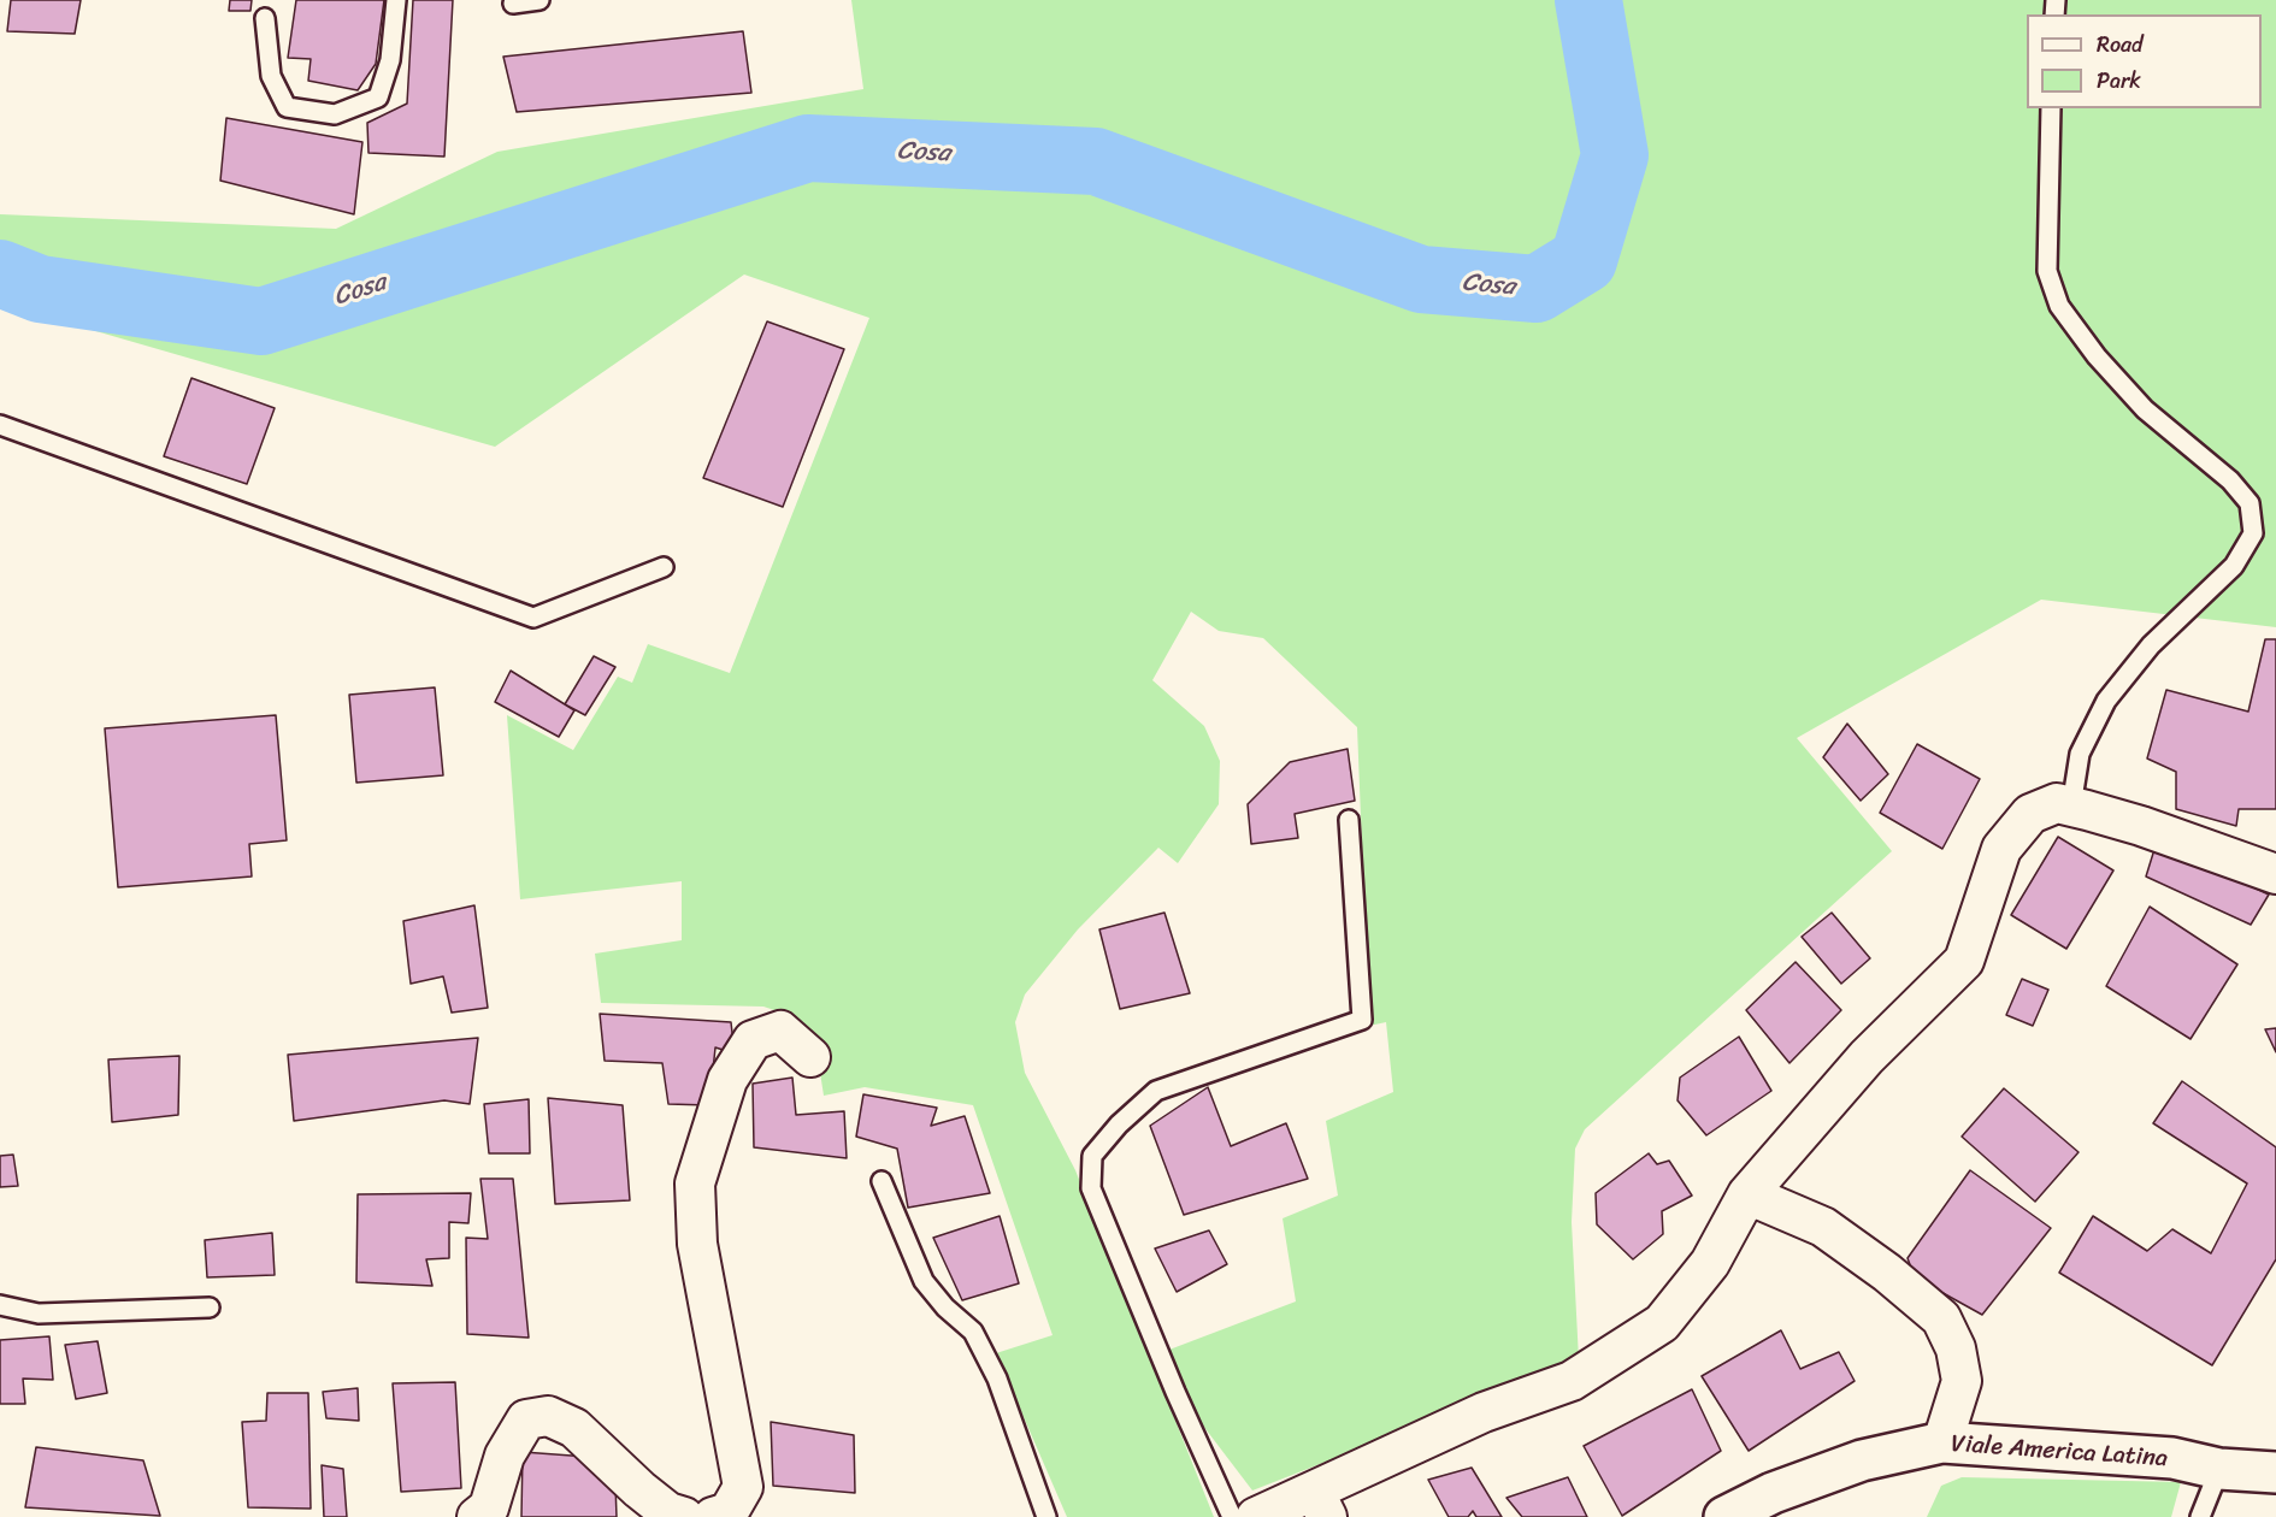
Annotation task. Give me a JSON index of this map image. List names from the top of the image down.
{
  "streets": {
    "main road": ["Viale America Latina"]
  },
  "water": ["Cosa"],
  "legend": ["Road", "Park"]
}
